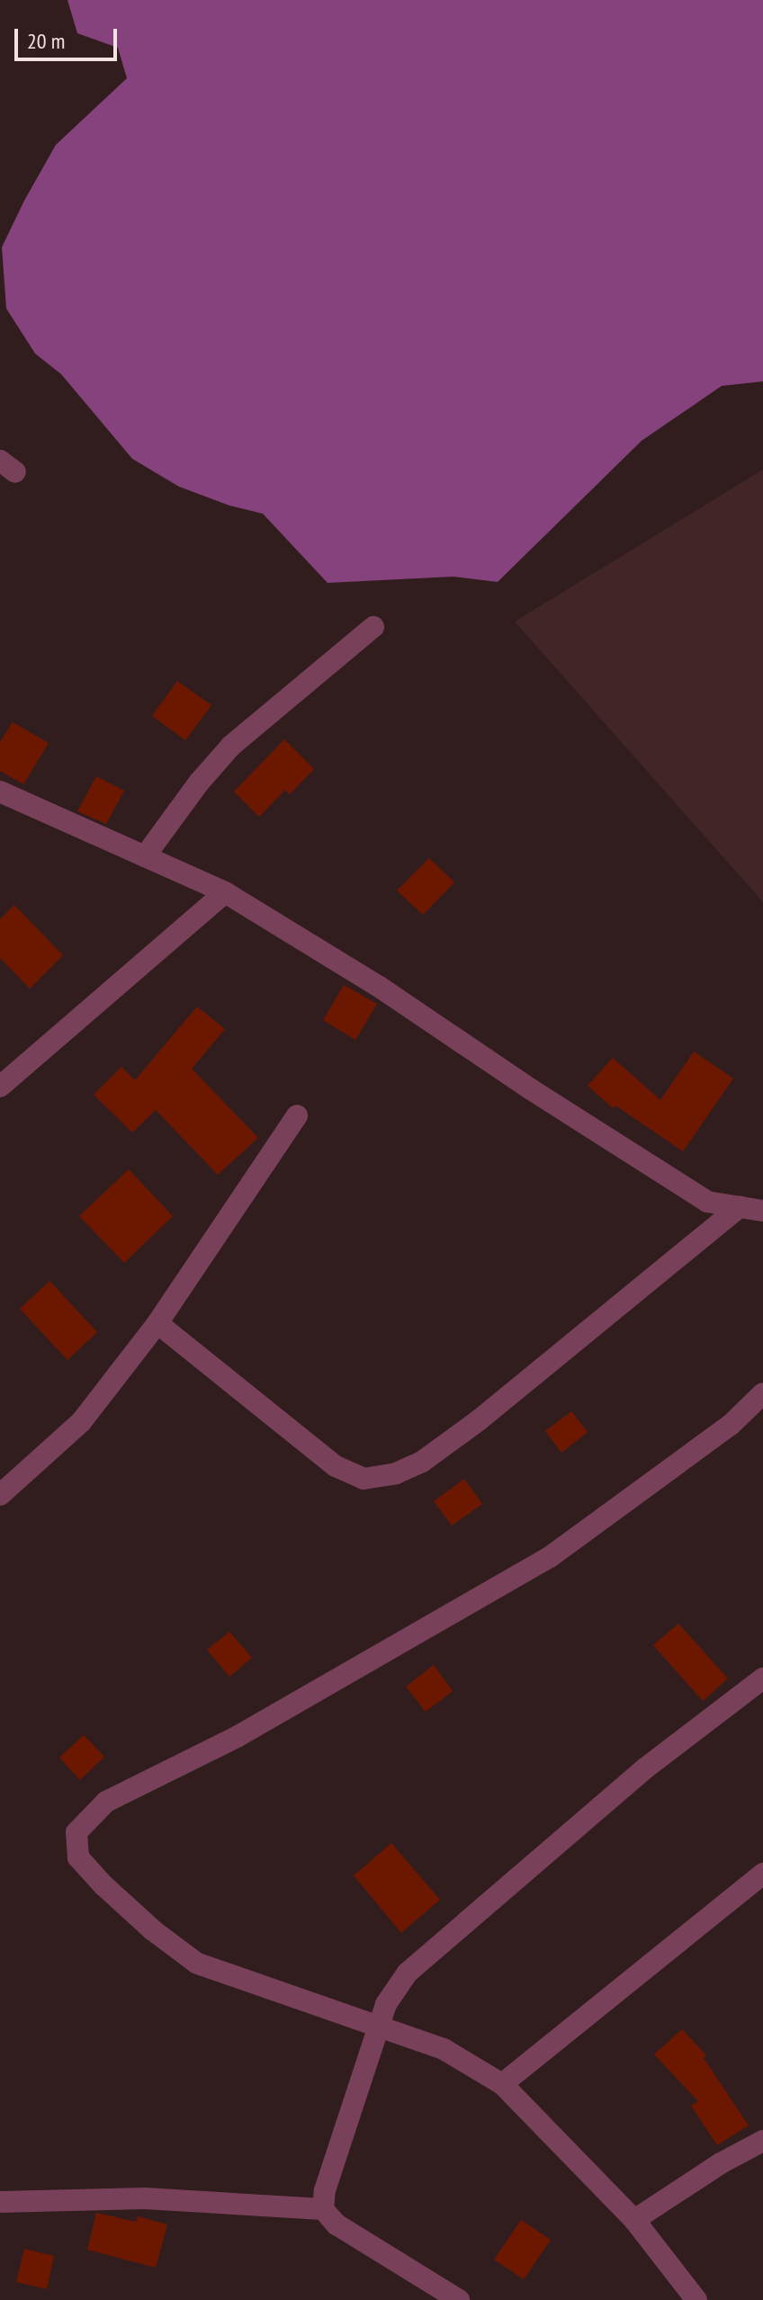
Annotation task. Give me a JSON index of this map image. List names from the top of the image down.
{
  "scale_bar": "20 m"
}
